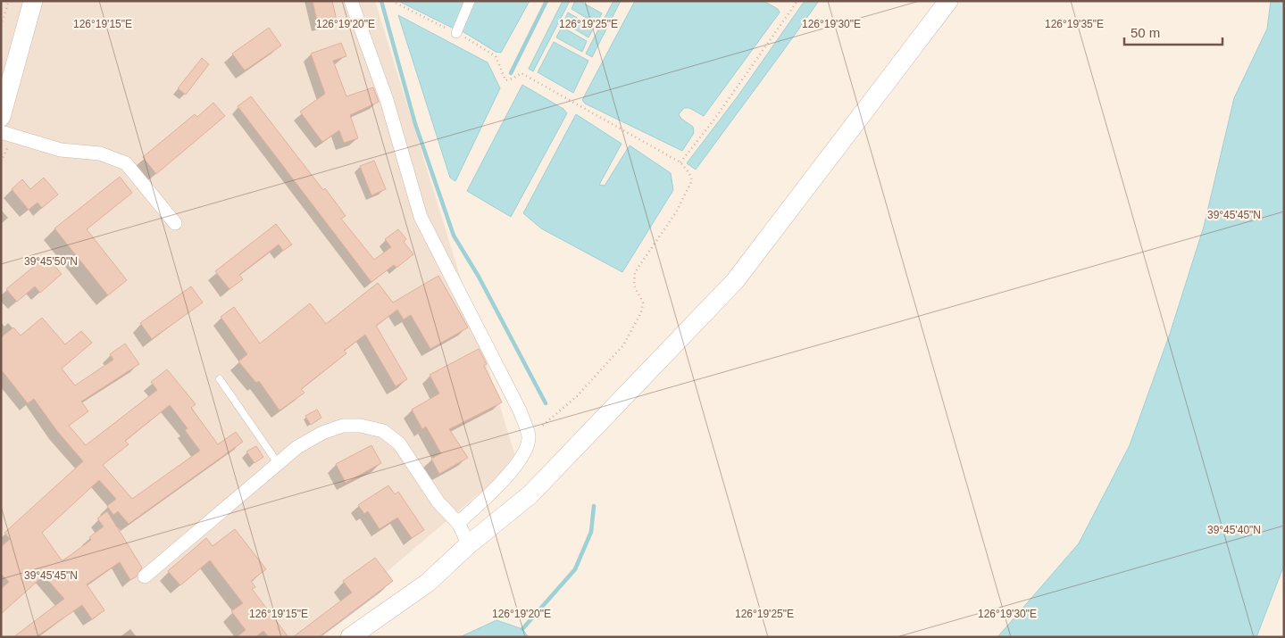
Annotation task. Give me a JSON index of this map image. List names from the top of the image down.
{
  "scale_bar": "50 m",
  "coordinates": [
    "126°19'15\"E",
    "126°19'20\"E",
    "126°19'25\"E",
    "126°19'30\"E",
    "126°19'35\"E",
    "39°45'45\"N",
    "39°45'50\"N",
    "39°45'40\"N"
  ]
}
